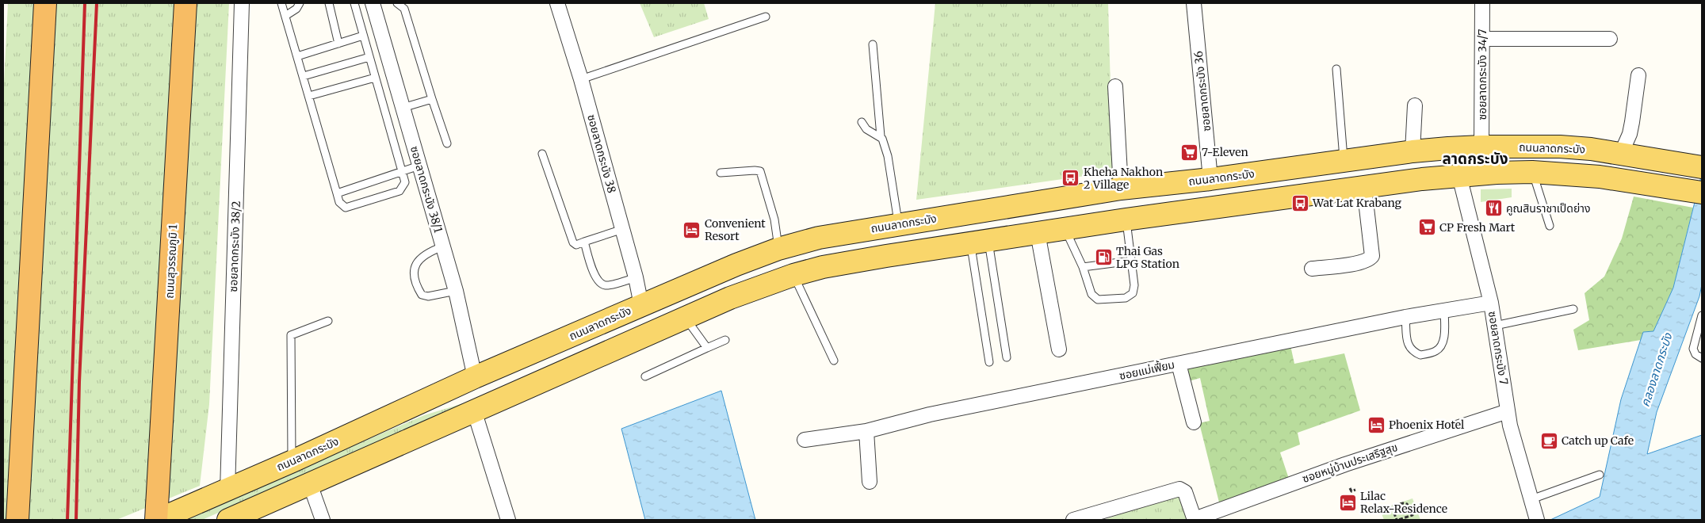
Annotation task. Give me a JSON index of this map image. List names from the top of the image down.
{
  "streets": {
    "highway": ["ถนนสุวรรณภูมิ 1"],
    "main road": ["ถนนลาดกระบัง"],
    "street": [
      "ซอยลาดกระบัง 34/7",
      "ซอยลาดกระบัง 36",
      "ซอยลาดกระบัง 38",
      "ซอยลาดกระบัง 38/1",
      "ซอยลาดกระบัง 38/2",
      "ซอยลาดกระบัง 7",
      "ซอยแม่เฟี้ยม",
      "ซอยหมู่บ้านประเสริฐสุข"
    ]
  },
  "crossings": [
    ["ซอยลาดกระบัง 34/7", "ถนนลาดกระบัง"],
    ["ซอยลาดกระบัง 36", "ถนนลาดกระบัง"],
    ["ถนนลาดกระบัง", "ซอยลาดกระบัง 38"],
    ["ถนนลาดกระบัง", "ซอยลาดกระบัง 38/1"],
    ["ถนนลาดกระบัง", "ซอยลาดกระบัง 38/2"],
    ["ถนนลาดกระบัง", "ถนนสุวรรณภูมิ 1"],
    ["ซอยลาดกระบัง 7", "ซอยแม่เฟี้ยม"],
    ["ซอยลาดกระบัง 7", "ซอยหมู่บ้านประเสริฐสุข"]
  ],
  "districts": ["ลาดกระบัง"],
  "water": ["คลองลาดกระบัง"],
  "places": {
    "supermarket": ["7-Eleven", "CP Fresh Mart"],
    "bus stop": ["Kheha Nakhon 2 Village", "Wat Lat Krabang"],
    "restaurant": ["คูณสินราชาเป็ดย่าง"],
    "hotel": ["Convenient Resort", "Phoenix Hotel", "Lilac Relax-Residence"],
    "fuel station": ["Thai Gas LPG Station"],
    "cafe": ["Catch up Cafe"]
  }
}
